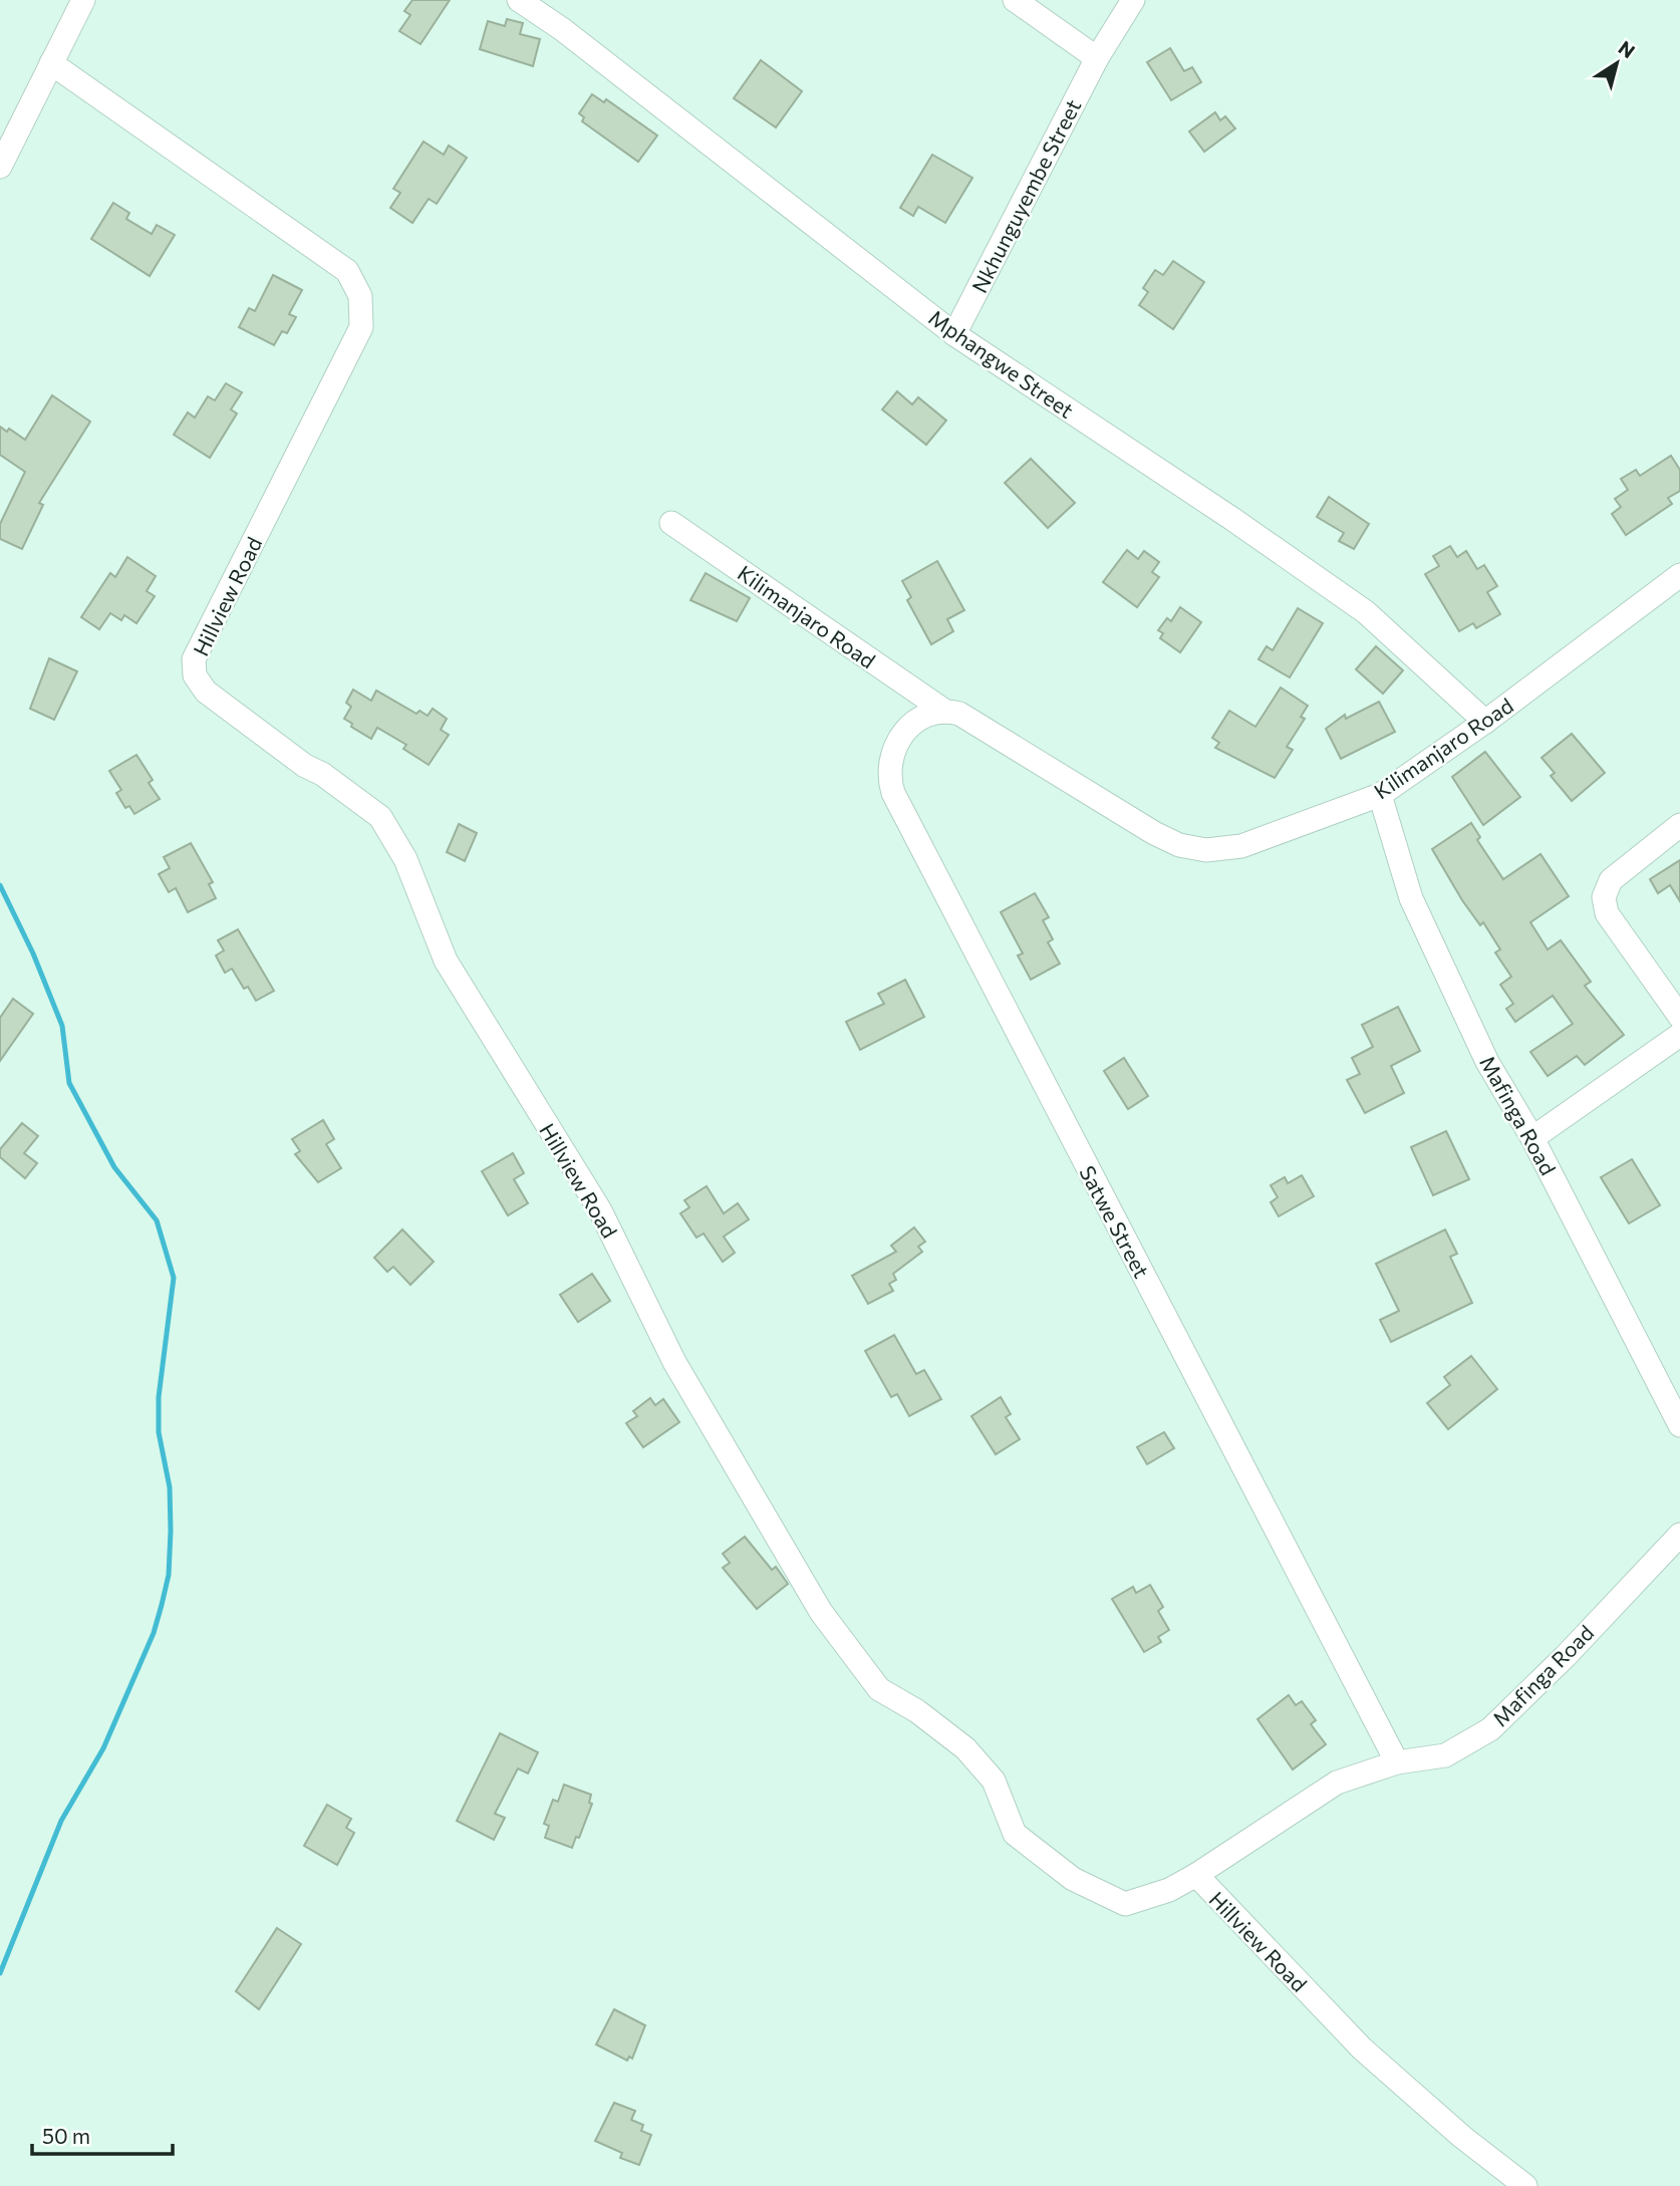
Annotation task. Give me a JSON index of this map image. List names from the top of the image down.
{
  "streets": {
    "street": [
      "Nkhunguyembe Street",
      "Mphangwe Street",
      "Hillview Road",
      "Kilimanjaro Road",
      "Mafinga Road",
      "Satwe Street"
    ]
  },
  "crossings": [
    ["Nkhunguyembe Street", "Mphangwe Street"],
    ["Mphangwe Street", "Kilimanjaro Road"],
    ["Hillview Road", "Mafinga Road"],
    ["Kilimanjaro Road", "Mafinga Road"],
    ["Kilimanjaro Road", "Satwe Street"],
    ["Mafinga Road", "Satwe Street"]
  ],
  "scale_bar": "50 m",
  "north": "top right"
}
